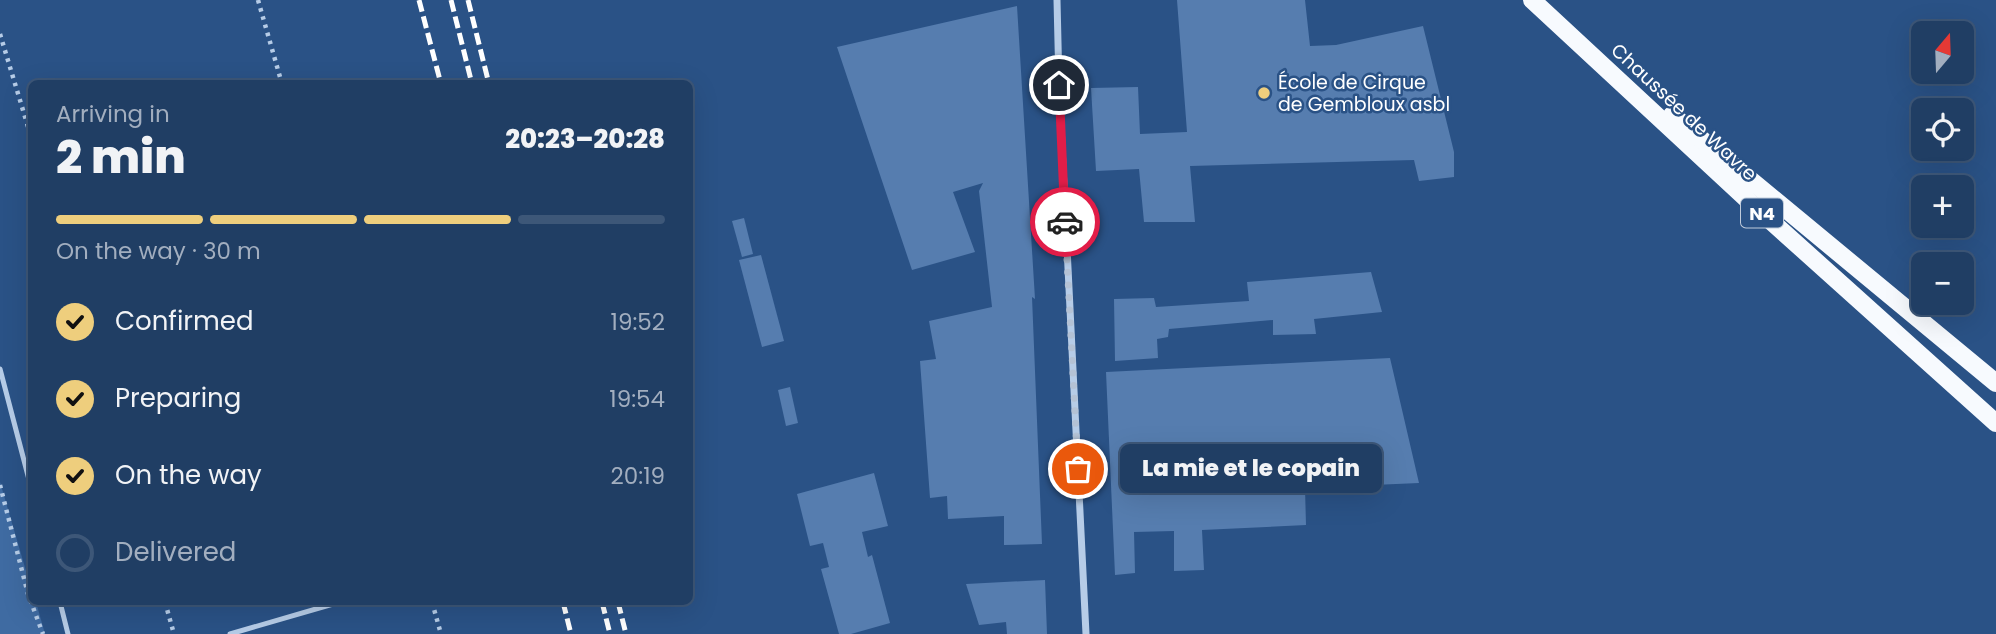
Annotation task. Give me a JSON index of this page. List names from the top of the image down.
{
  "streets": {
    "main road": ["Chaussée de Wavre", "N4"]
  },
  "places": ["École de Cirque de Gembloux asbl", "La mie et le copain"],
  "north": "top",
  "page": {
    "map_buttons": ["+", "−"],
    "heading": ["2 min", "Arriving in", "20:23–20:28"],
    "bar": "On the way · 30 m",
    "list": [
      ["Confirmed", "19:52"],
      ["Preparing", "19:54"],
      ["On the way", "20:19"],
      "Delivered"
    ],
    "bubble": "La mie et le copain"
  }
}
